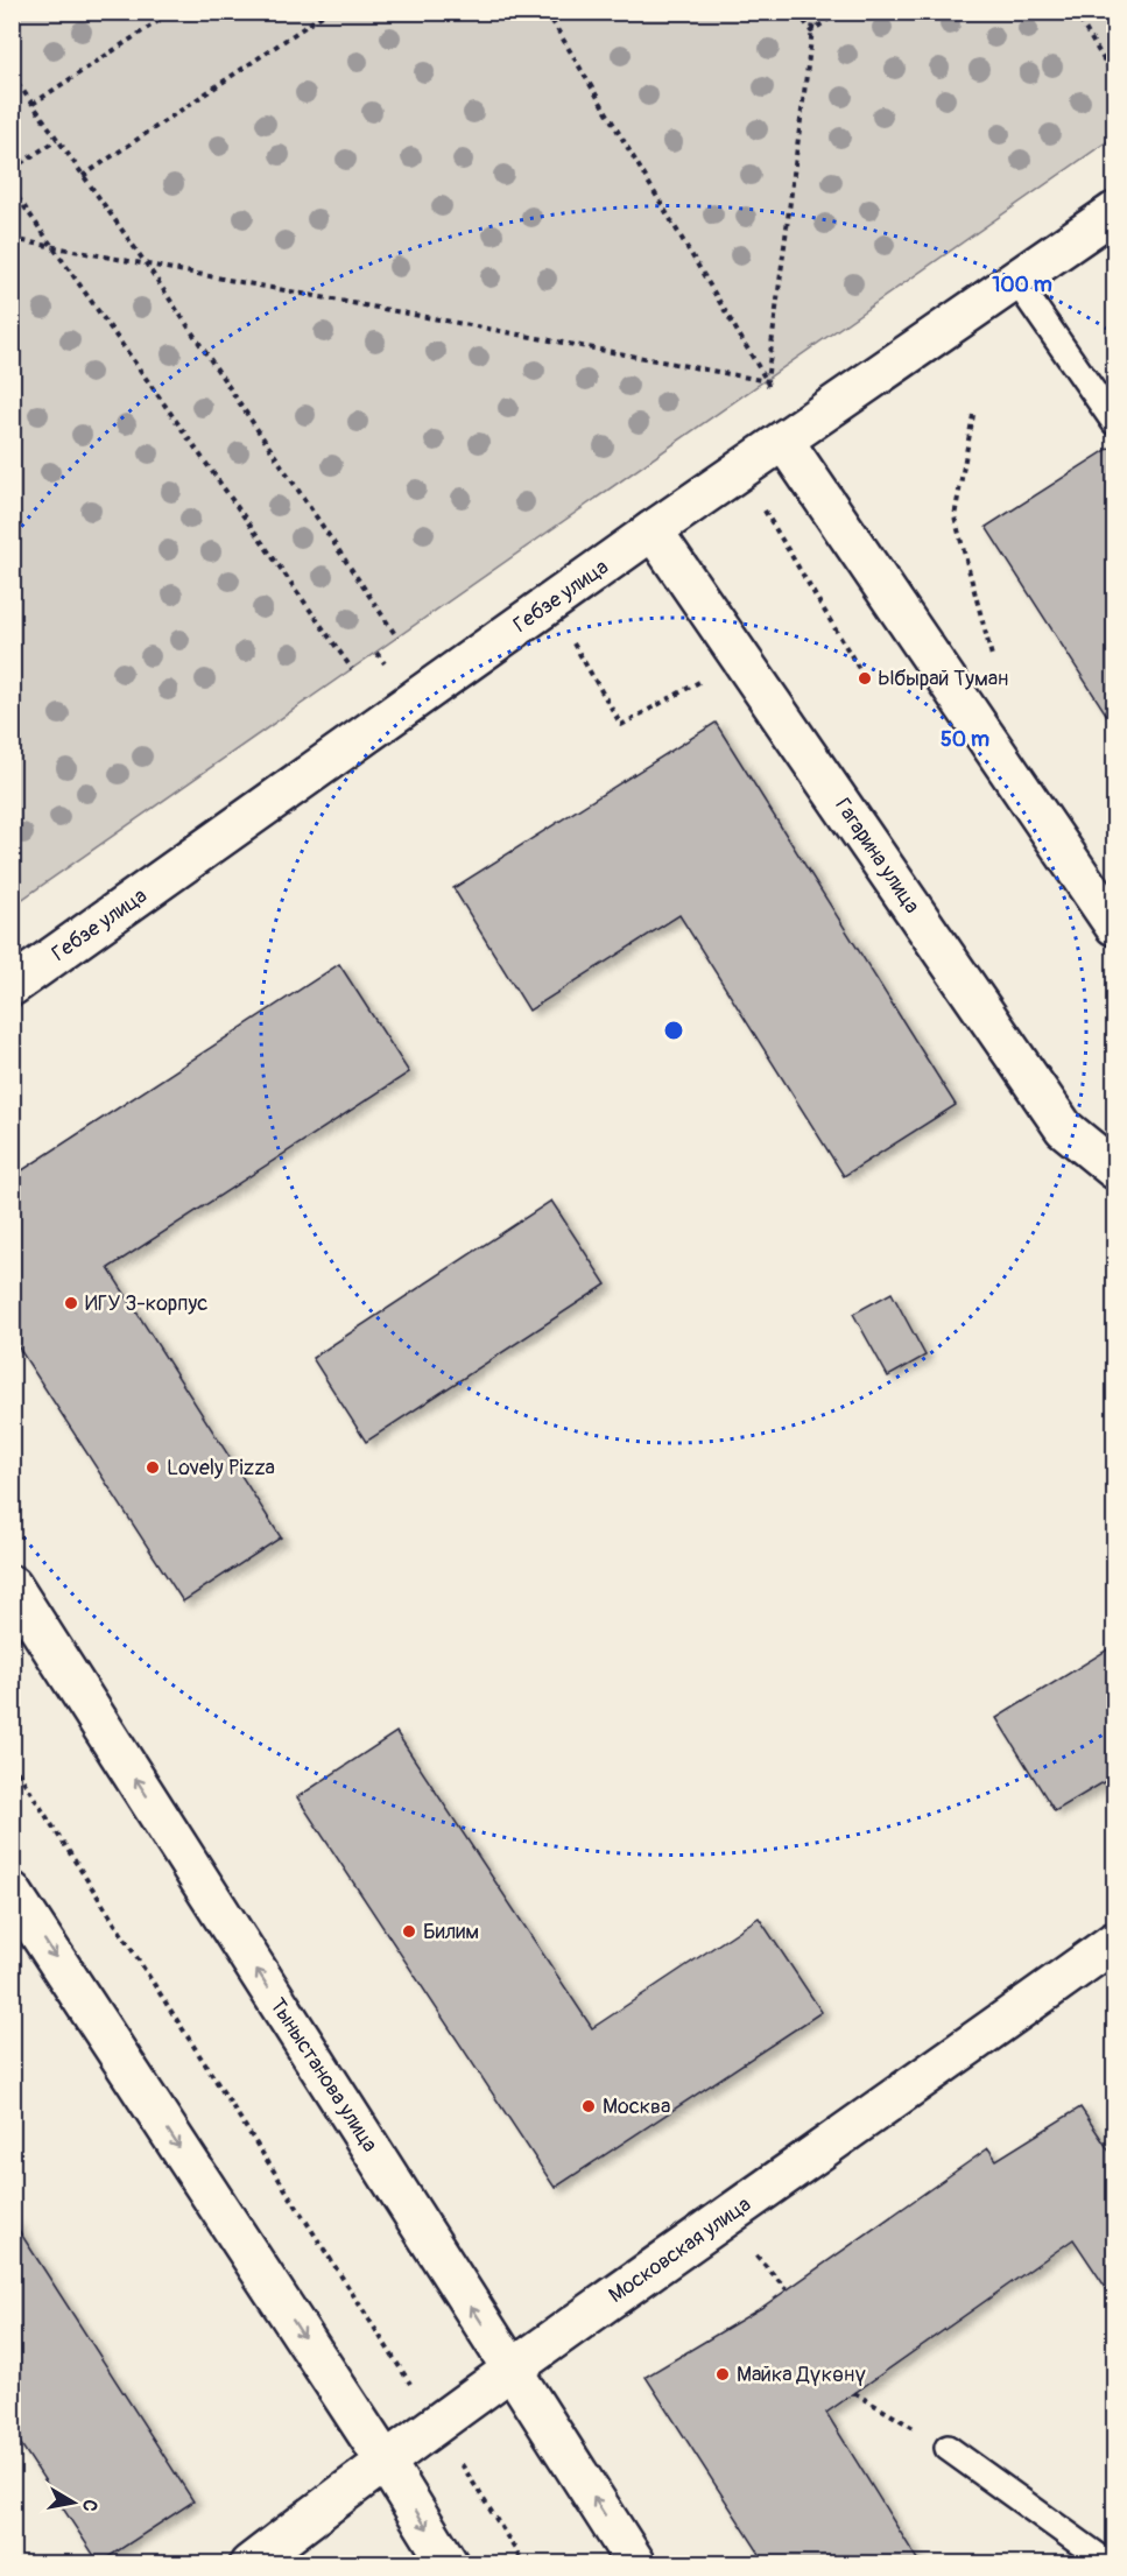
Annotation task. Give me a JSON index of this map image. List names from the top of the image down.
{
  "streets": {
    "street": [
      "Гебзе улица",
      "Гагарина улица",
      "Тыныстанова улица",
      "Московская улица"
    ]
  },
  "crossings": [
    ["Гебзе улица", "Гагарина улица"],
    ["Тыныстанова улица", "Московская улица"]
  ],
  "places": [
    "Ыбырай Туман",
    "ИГУ 3-корпус",
    "Lovely Pizza",
    "Билим",
    "Москва",
    "Майка Дүкөнү"
  ],
  "north": "right",
  "rings": ["100 m", "50 m"]
}
